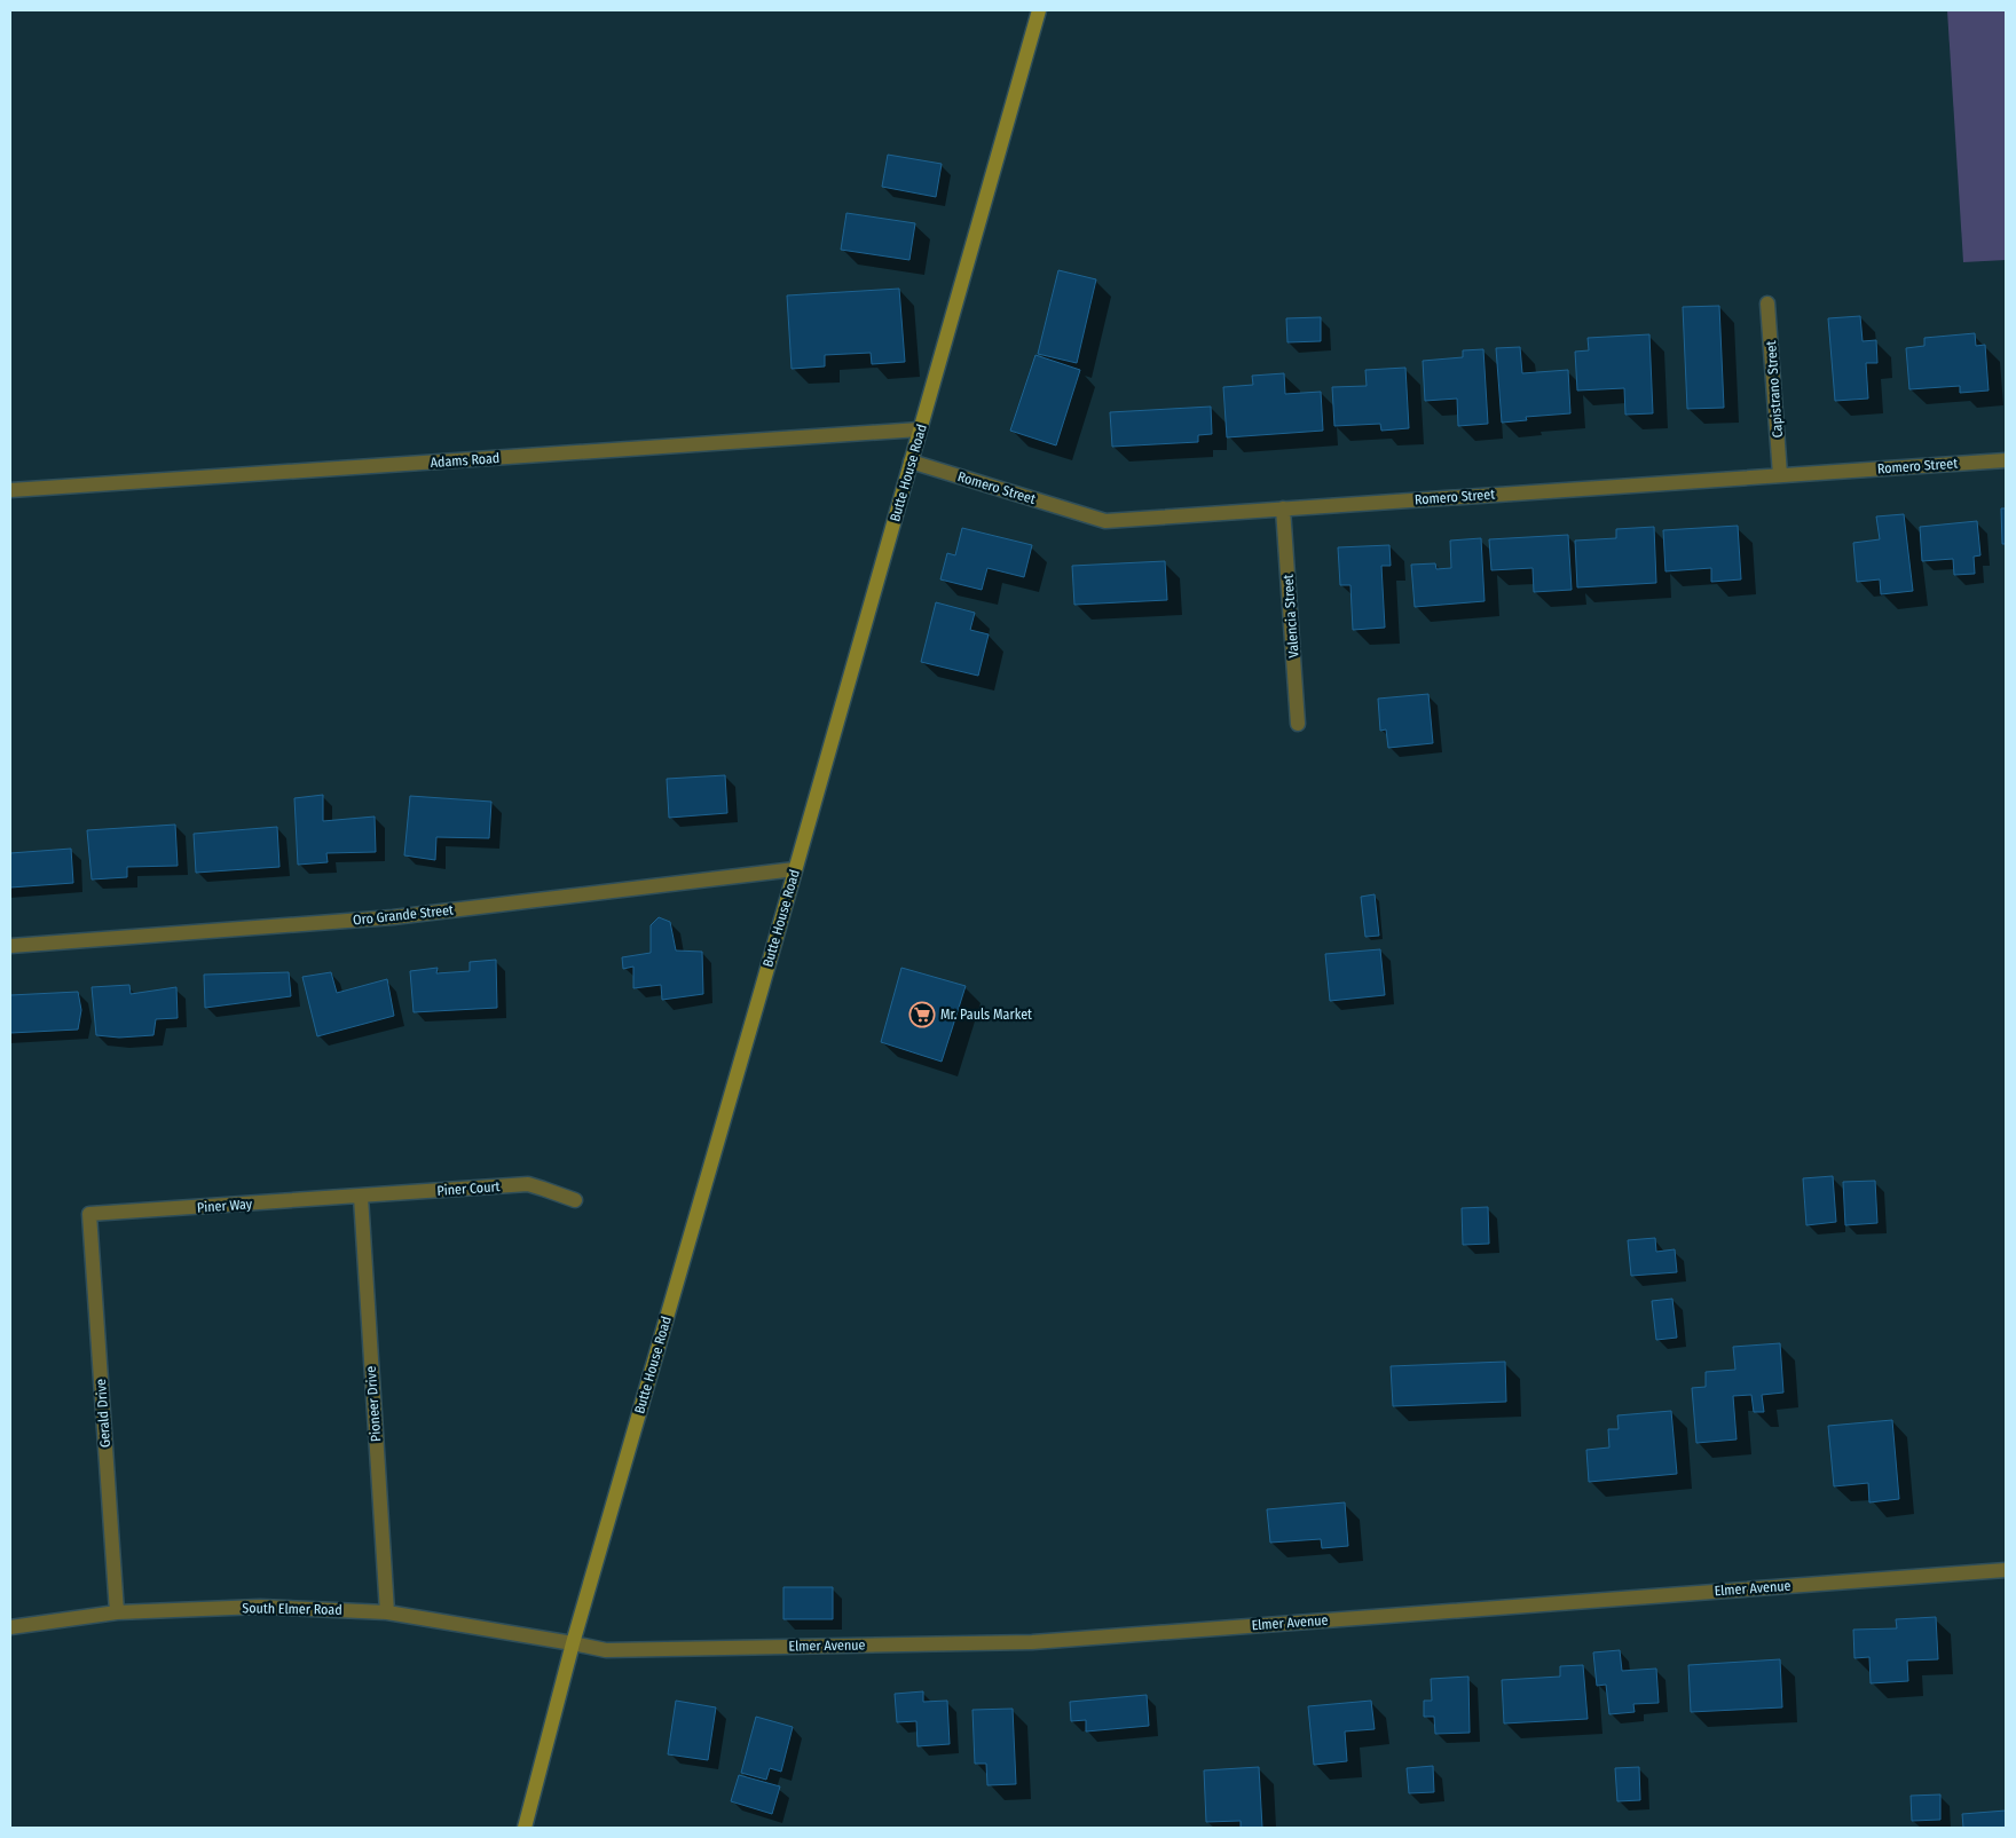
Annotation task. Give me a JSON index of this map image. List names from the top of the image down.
{
  "streets": {
    "main road": ["Butte House Road"],
    "street": [
      "Capistrano Street",
      "Adams Road",
      "Romero Street",
      "Valencia Street",
      "Oro Grande Street",
      "Piner Court",
      "Piner Way",
      "Pioneer Drive",
      "Gerald Drive",
      "Elmer Avenue",
      "South Elmer Road"
    ]
  },
  "crossings": [
    ["Capistrano Street", "Romero Street"],
    ["Adams Road", "Butte House Road"],
    ["Romero Street", "Butte House Road"],
    ["Romero Street", "Valencia Street"],
    ["Butte House Road", "Oro Grande Street"],
    ["Butte House Road", "Elmer Avenue"],
    ["Butte House Road", "South Elmer Road"],
    ["Piner Court", "Piner Way"],
    ["Piner Court", "Pioneer Drive"],
    ["Piner Way", "Pioneer Drive"],
    ["Piner Way", "Gerald Drive"],
    ["Pioneer Drive", "South Elmer Road"],
    ["Gerald Drive", "South Elmer Road"],
    ["Elmer Avenue", "South Elmer Road"]
  ],
  "places": {
    "supermarket": ["Mr. Pauls Market"]
  }
}
